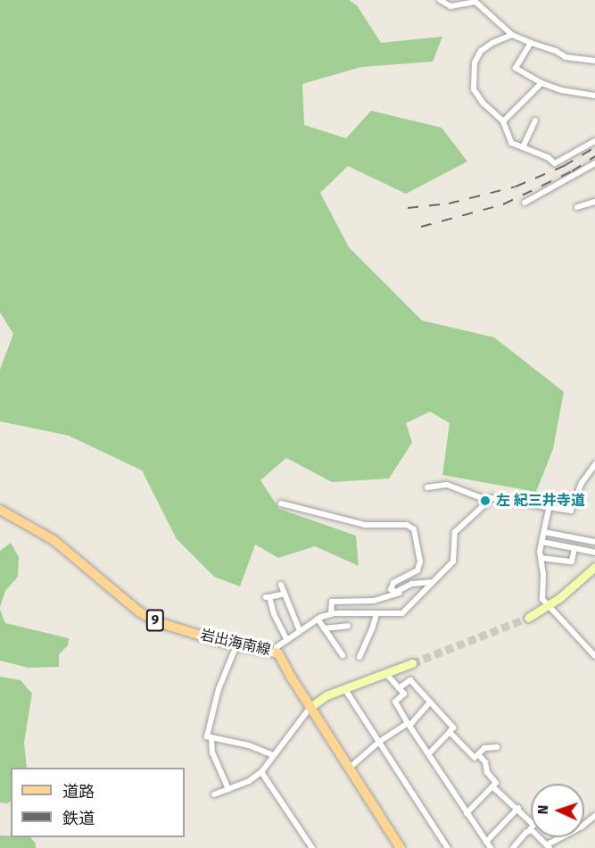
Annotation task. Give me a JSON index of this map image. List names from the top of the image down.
{
  "streets": {
    "main road": ["9", "岩出海南線"]
  },
  "places": ["左 紀三井寺道"],
  "legend": ["道路", "鉄道"],
  "north": "left"
}
